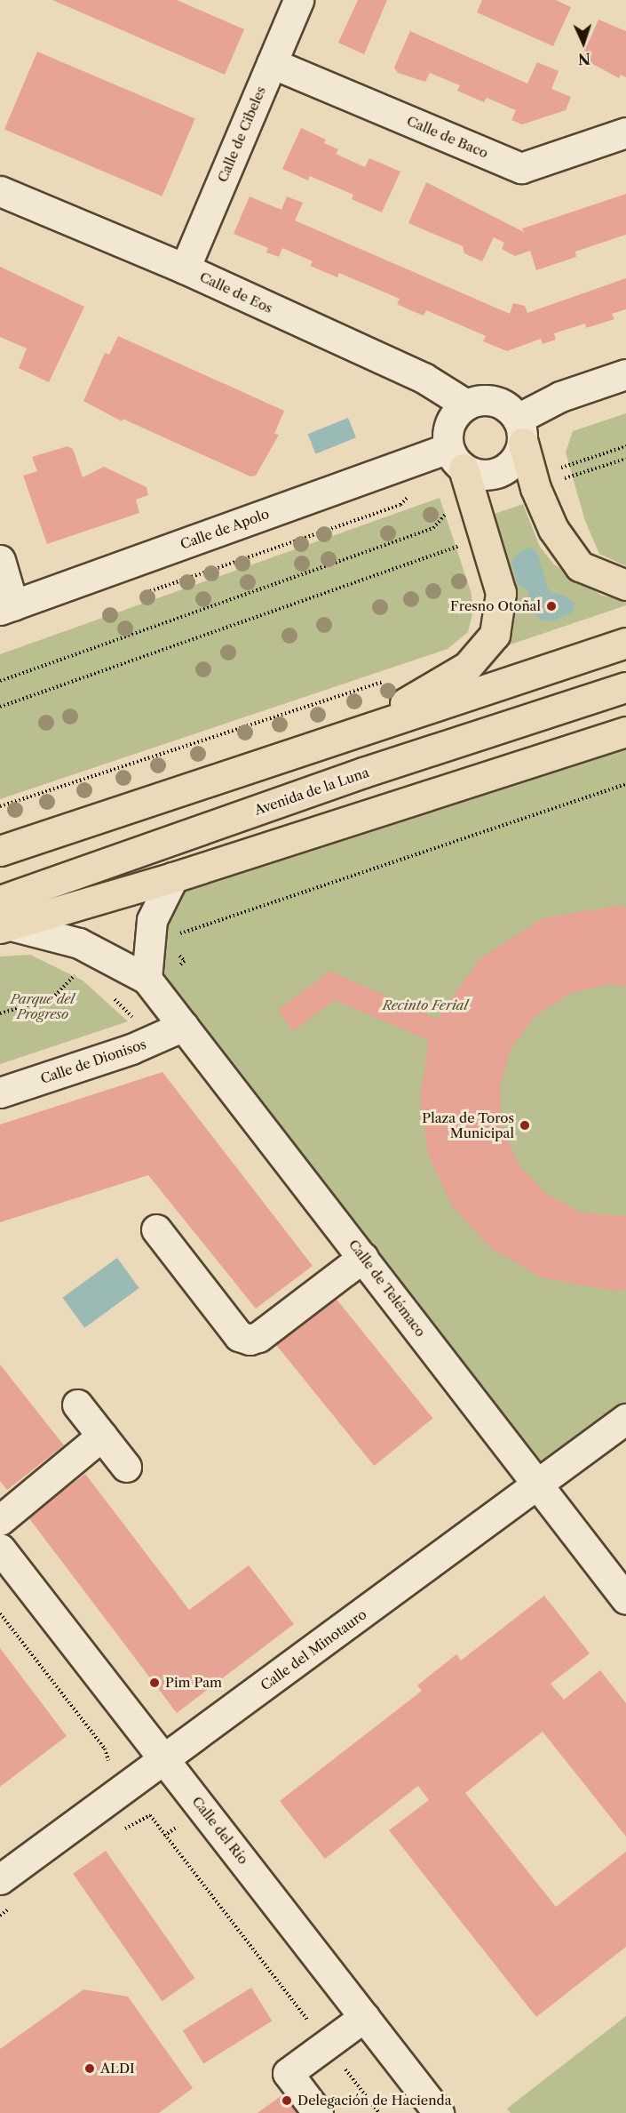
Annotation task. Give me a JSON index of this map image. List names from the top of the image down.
{
  "streets": {
    "main road": ["Avenida de la Luna"],
    "street": [
      "Calle de Cibeles",
      "Calle de Baco",
      "Calle de Eos",
      "Calle de Apolo",
      "Calle de Dionisos",
      "Calle de Telémaco",
      "Calle del Minotauro",
      "Calle del Río"
    ]
  },
  "crossings": [
    ["Calle de Cibeles", "Calle de Baco"],
    ["Calle de Cibeles", "Calle de Eos"],
    ["Calle de Eos", "Calle de Apolo"],
    ["Calle de Dionisos", "Calle de Telémaco"],
    ["Calle de Telémaco", "Calle del Minotauro"],
    ["Calle del Minotauro", "Calle del Río"]
  ],
  "parks": ["Parque del Progreso", "Recinto Ferial"],
  "places": [
    "Fresno Otoñal",
    "Plaza de Toros Municipal",
    "Pim Pam",
    "ALDI",
    "Delegación de Hacienda"
  ],
  "north": "bottom"
}
